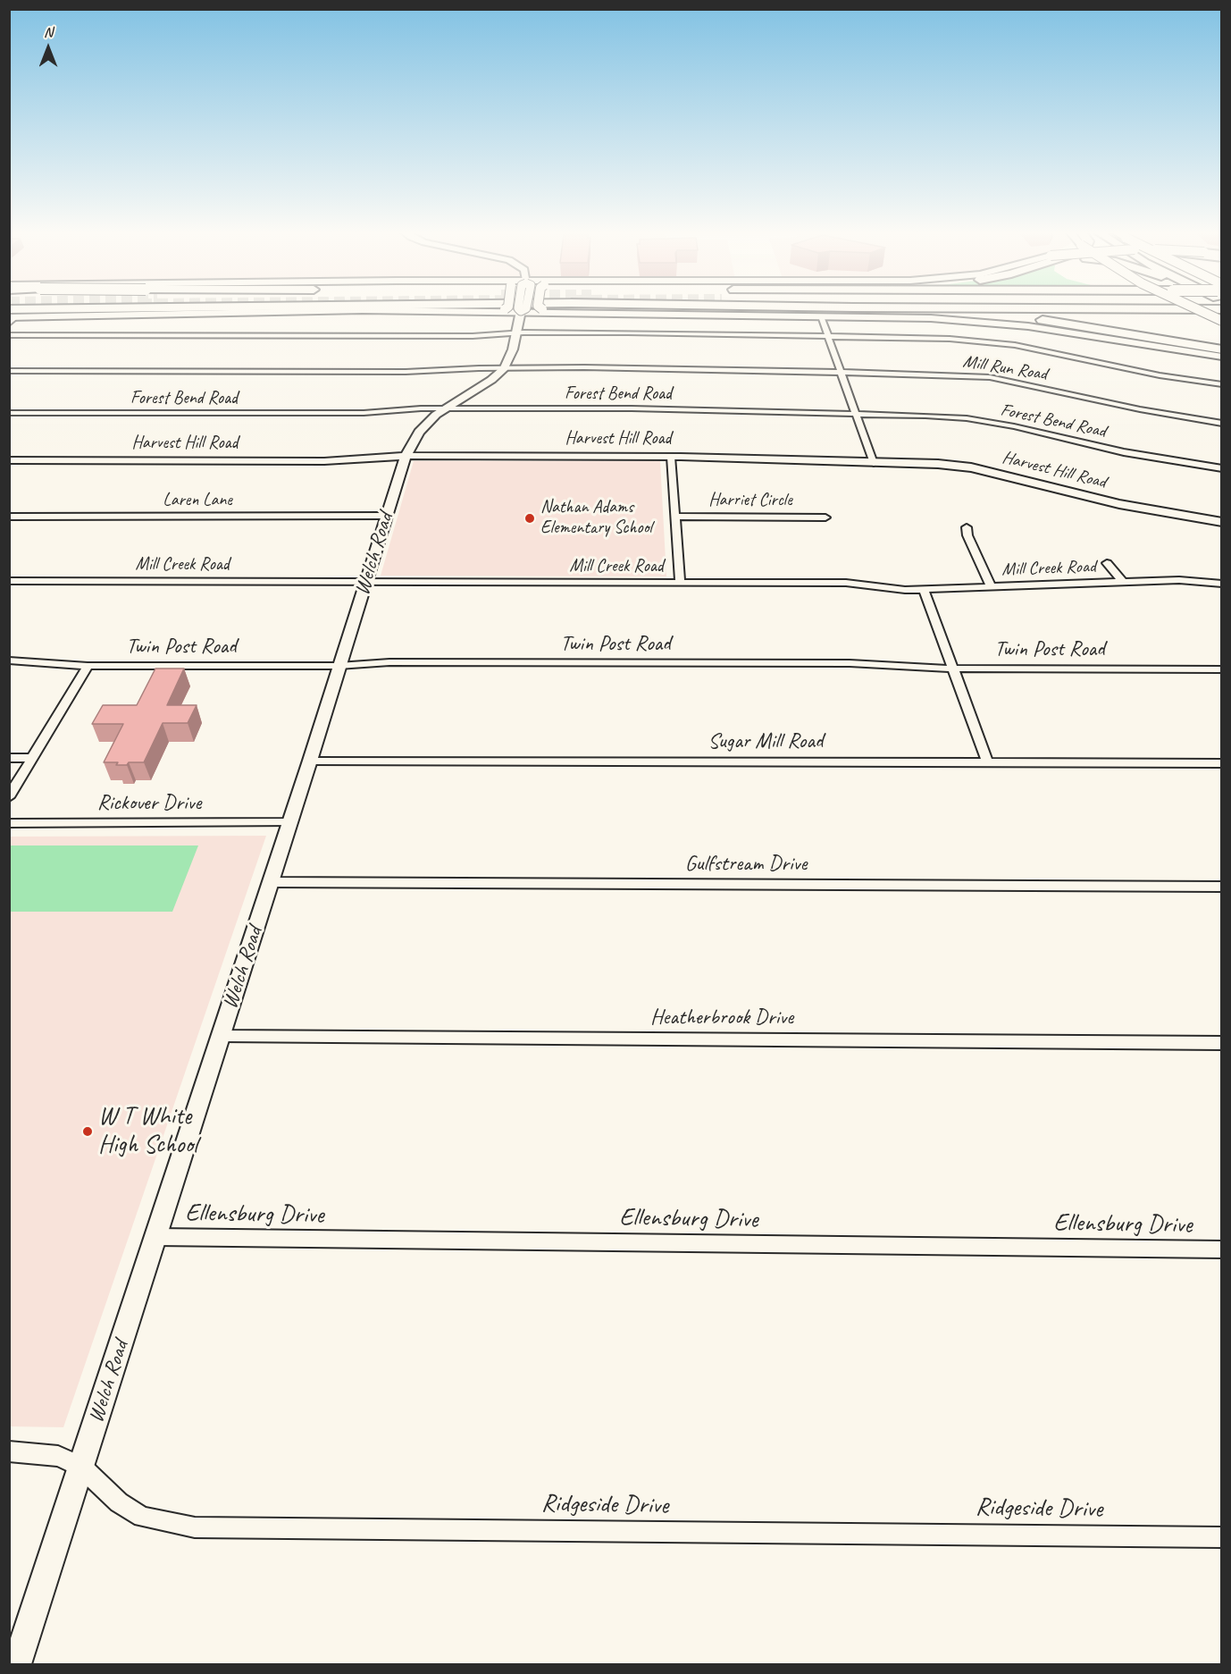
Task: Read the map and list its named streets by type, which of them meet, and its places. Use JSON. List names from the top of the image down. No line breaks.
{"streets":{"street":["Mill Run Road","Forest Bend Road","Harvest Hill Road","Laren Lane","Harriet Circle","Welch Road","Mill Creek Road","Twin Post Road","Sugar Mill Road","Rickover Drive","Gulfstream Drive","Heatherbrook Drive","Ellensburg Drive","Ridgeside Drive"]},"crossings":[["Mill Run Road","Welch Road"],["Forest Bend Road","Welch Road"],["Harvest Hill Road","Welch Road"],["Laren Lane","Welch Road"],["Welch Road","Mill Creek Road"],["Welch Road","Twin Post Road"],["Welch Road","Sugar Mill Road"],["Welch Road","Rickover Drive"],["Welch Road","Gulfstream Drive"],["Welch Road","Heatherbrook Drive"],["Welch Road","Ellensburg Drive"],["Welch Road","Ridgeside Drive"]],"places":["Nathan Adams Elementary School","W T White High School"],"north":"top"}
